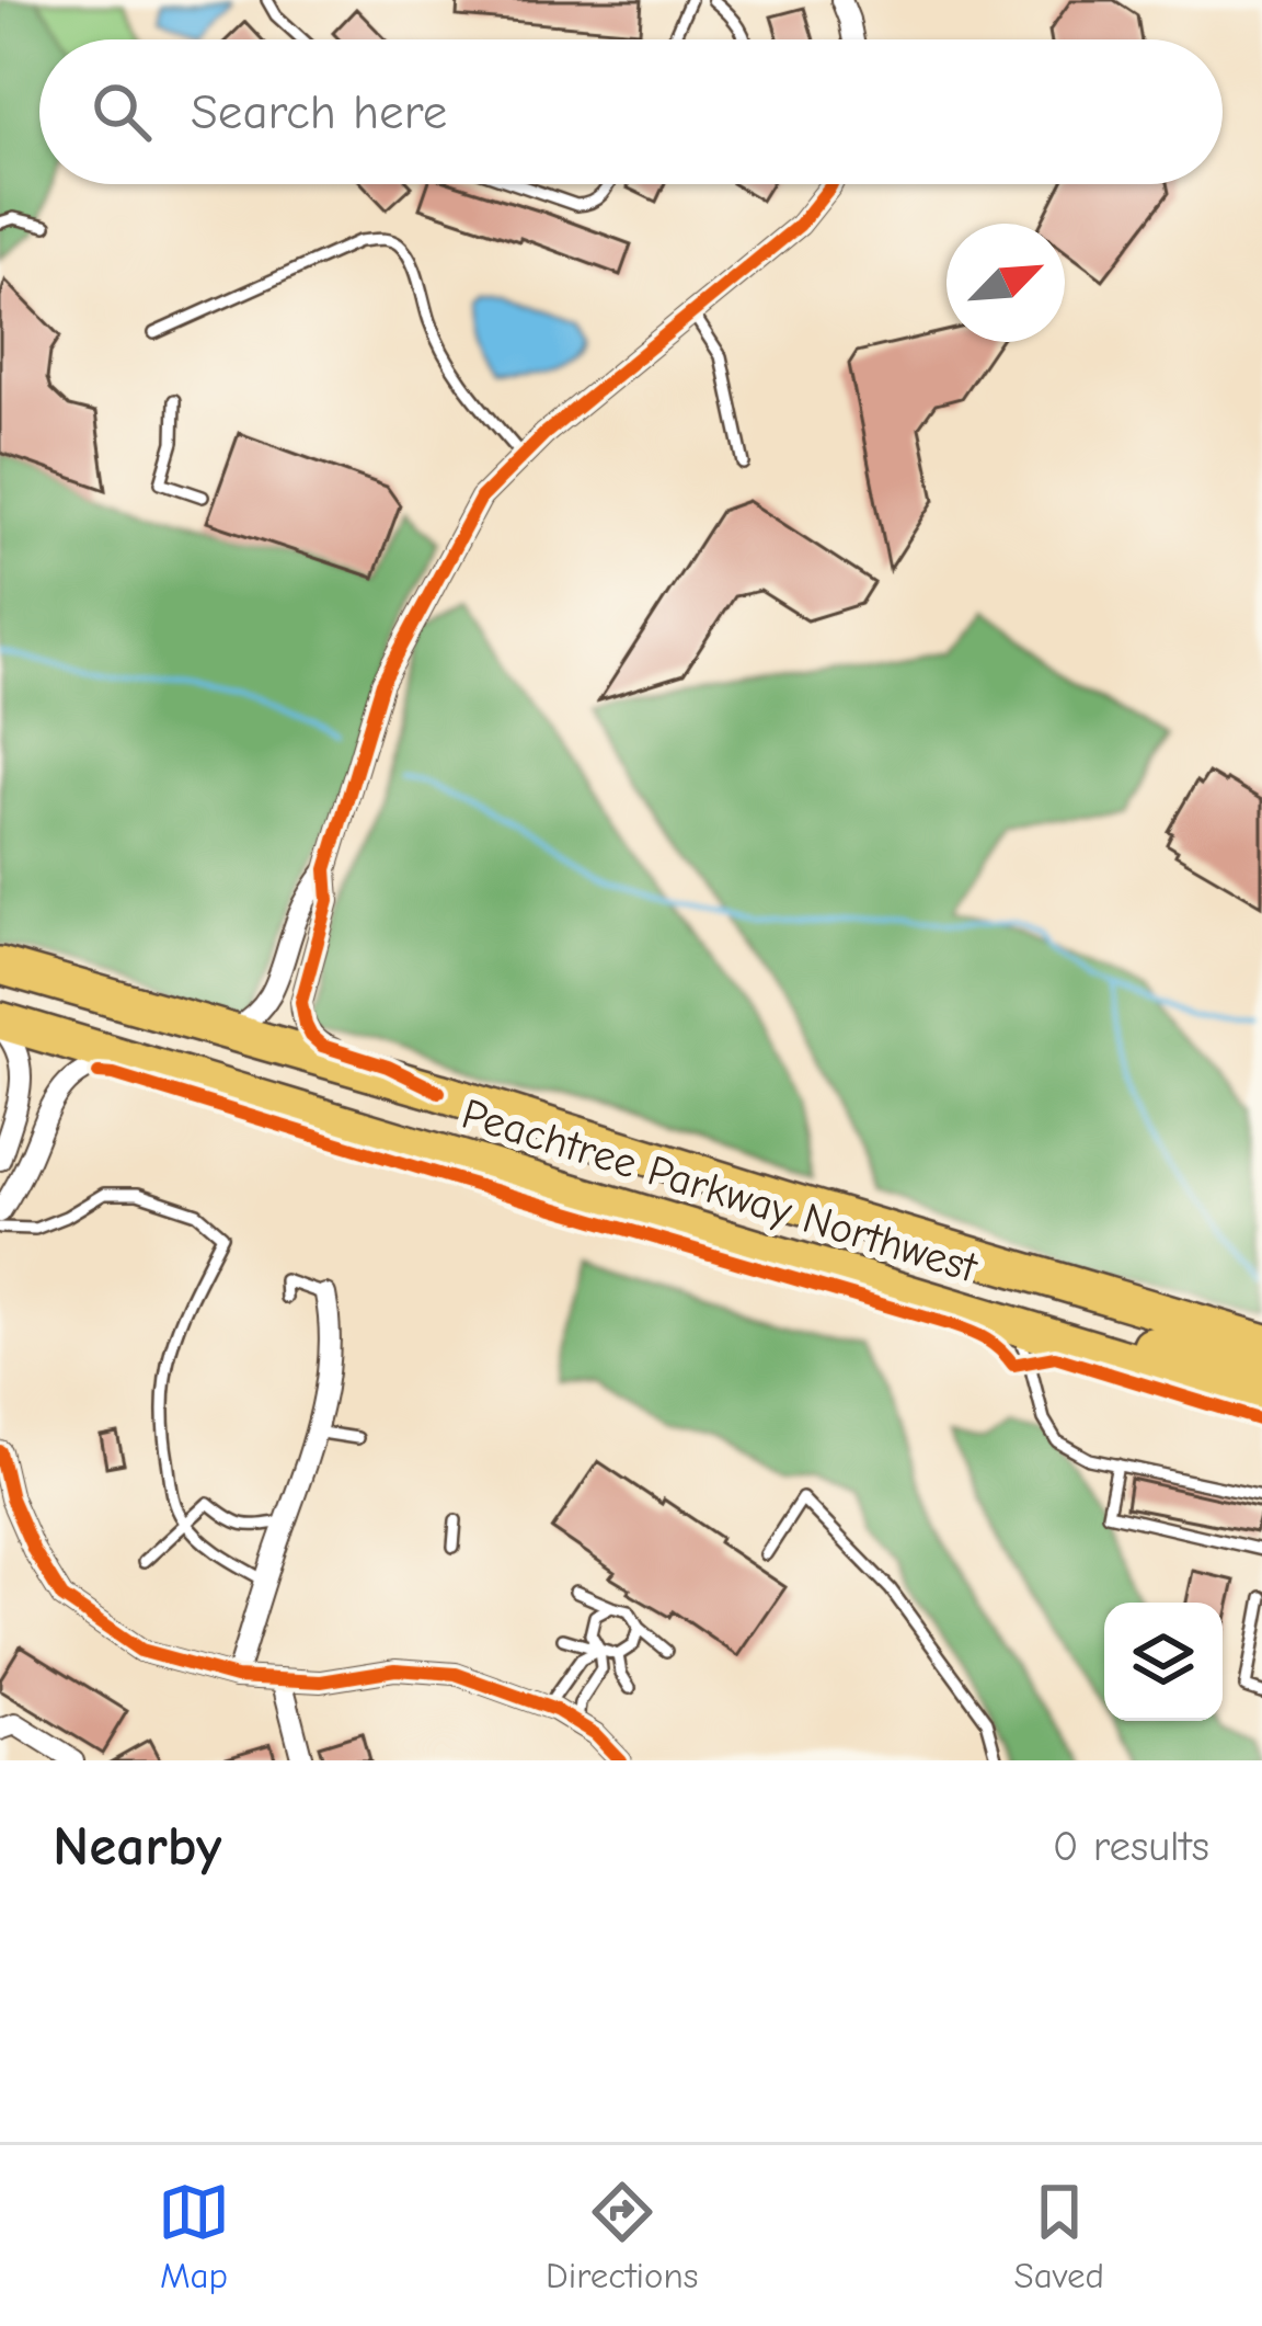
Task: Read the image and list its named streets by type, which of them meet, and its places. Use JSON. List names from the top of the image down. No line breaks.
{"streets":{"highway":["Peachtree Parkway Northwest"]},"north":"top right","page":{"search":"Search here","heading":["Nearby","0 results"],"nav":["Map","Directions","Saved"]}}
